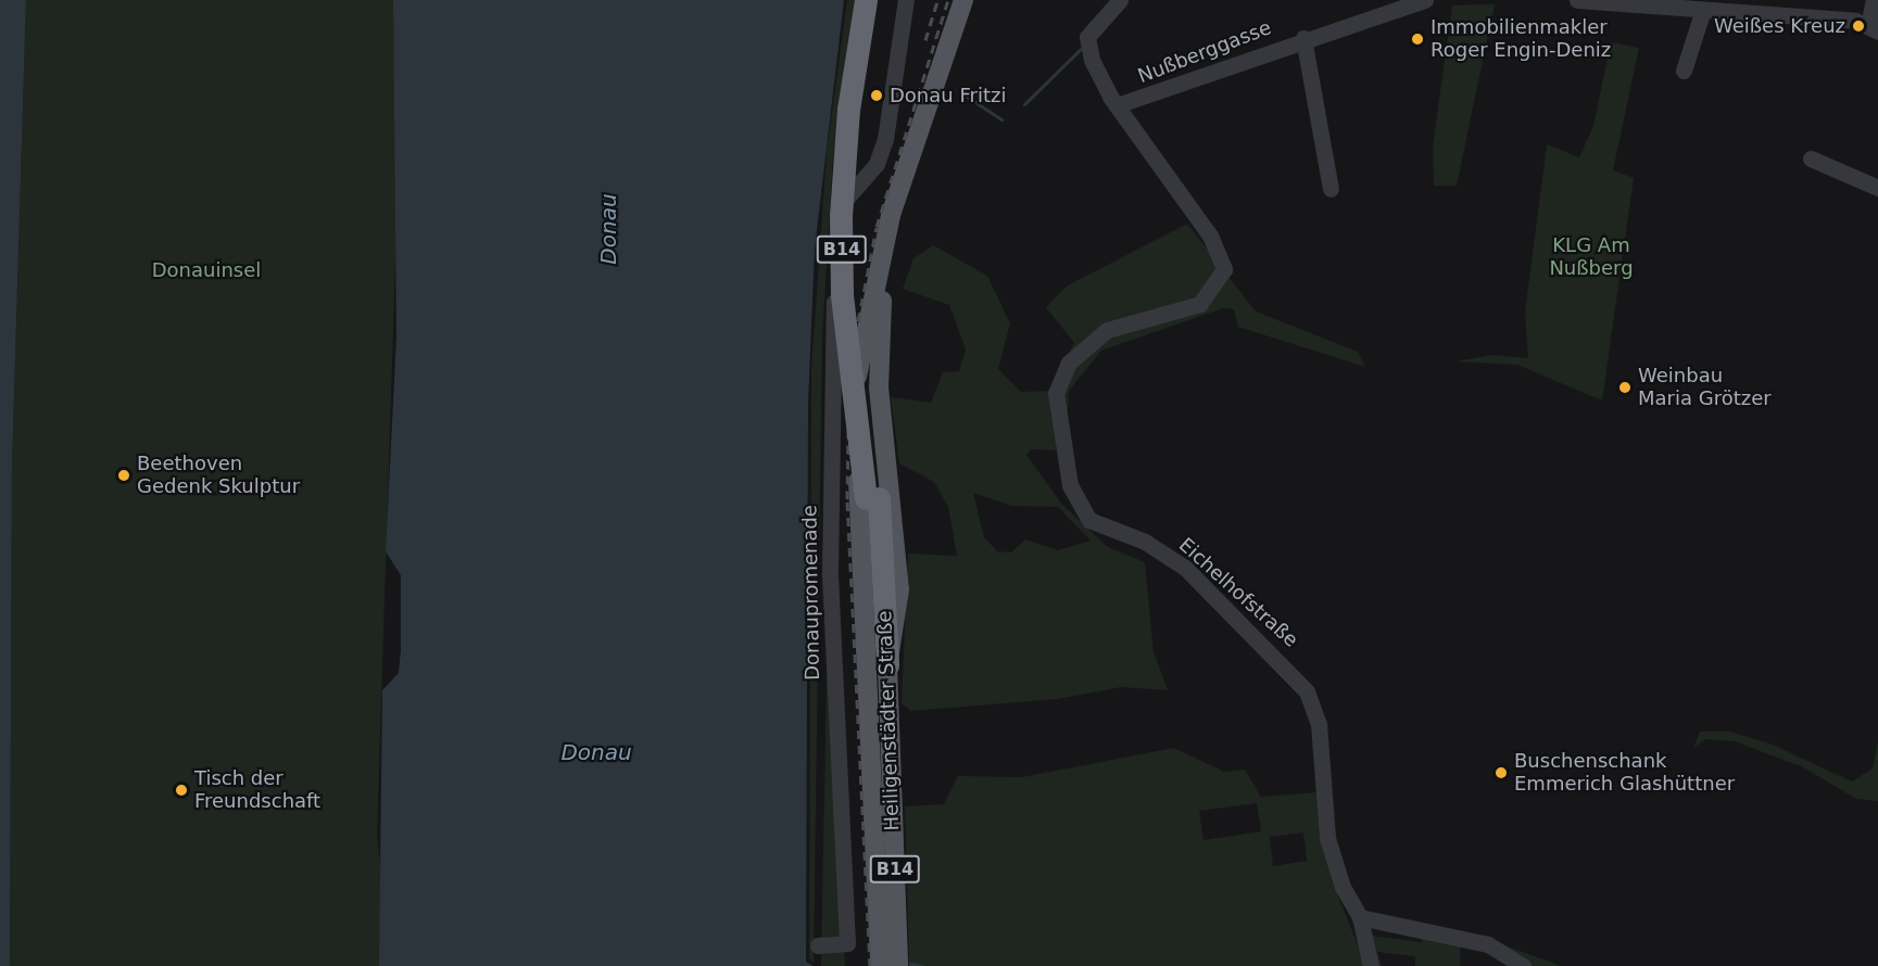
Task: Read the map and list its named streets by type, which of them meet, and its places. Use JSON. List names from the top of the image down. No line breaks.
{"streets":{"highway":["B14","Heiligenstädter Straße"],"street":["Nußberggasse","Donaupromenade","Eichelhofstraße"]},"crossings":[["Nußberggasse","Eichelhofstraße"],["B14","Heiligenstädter Straße"]],"water":["Donau"],"parks":["KLG Am Nußberg","Donauinsel"],"places":["Weißes Kreuz","Immobilienmakler Roger Engin-Deniz","Donau Fritzi","Weinbau Maria Grötzer","Beethoven Gedenk Skulptur","Buschenschank Emmerich Glashüttner","Tisch der Freundschaft"]}
